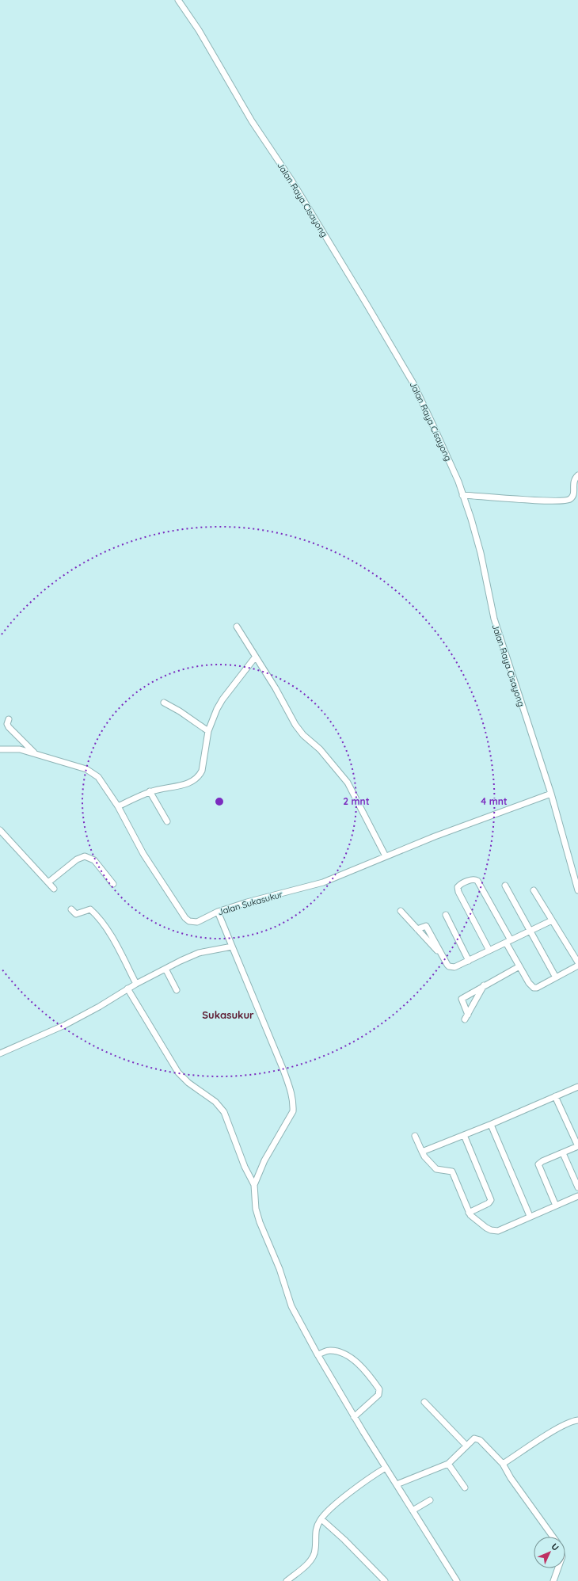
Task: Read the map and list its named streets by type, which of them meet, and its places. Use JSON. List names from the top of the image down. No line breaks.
{"streets":{"street":["Jalan Raya Cisayong","Jalan Sukasukur"]},"crossings":[["Jalan Raya Cisayong","Jalan Sukasukur"]],"districts":["Sukasukur"],"north":"top right","rings":["2 mnt","4 mnt"]}
